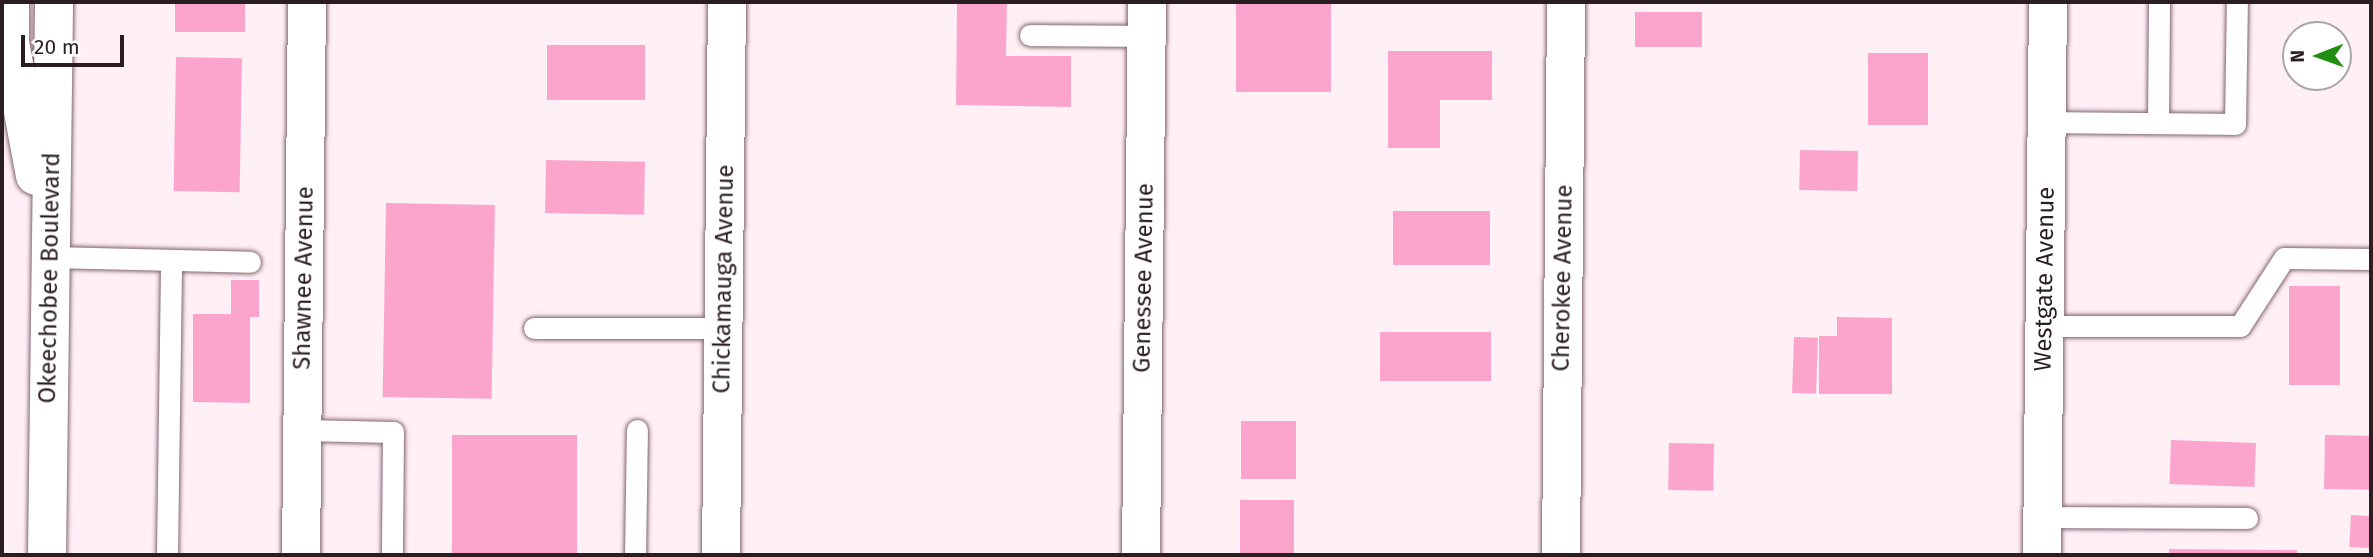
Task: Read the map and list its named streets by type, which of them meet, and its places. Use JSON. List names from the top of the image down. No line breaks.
{"streets":{"street":["Okeechobee Boulevard","Shawnee Avenue","Genessee Avenue","Cherokee Avenue","Chickamauga Avenue","Westgate Avenue"]},"scale_bar":"20 m","north":"left"}
